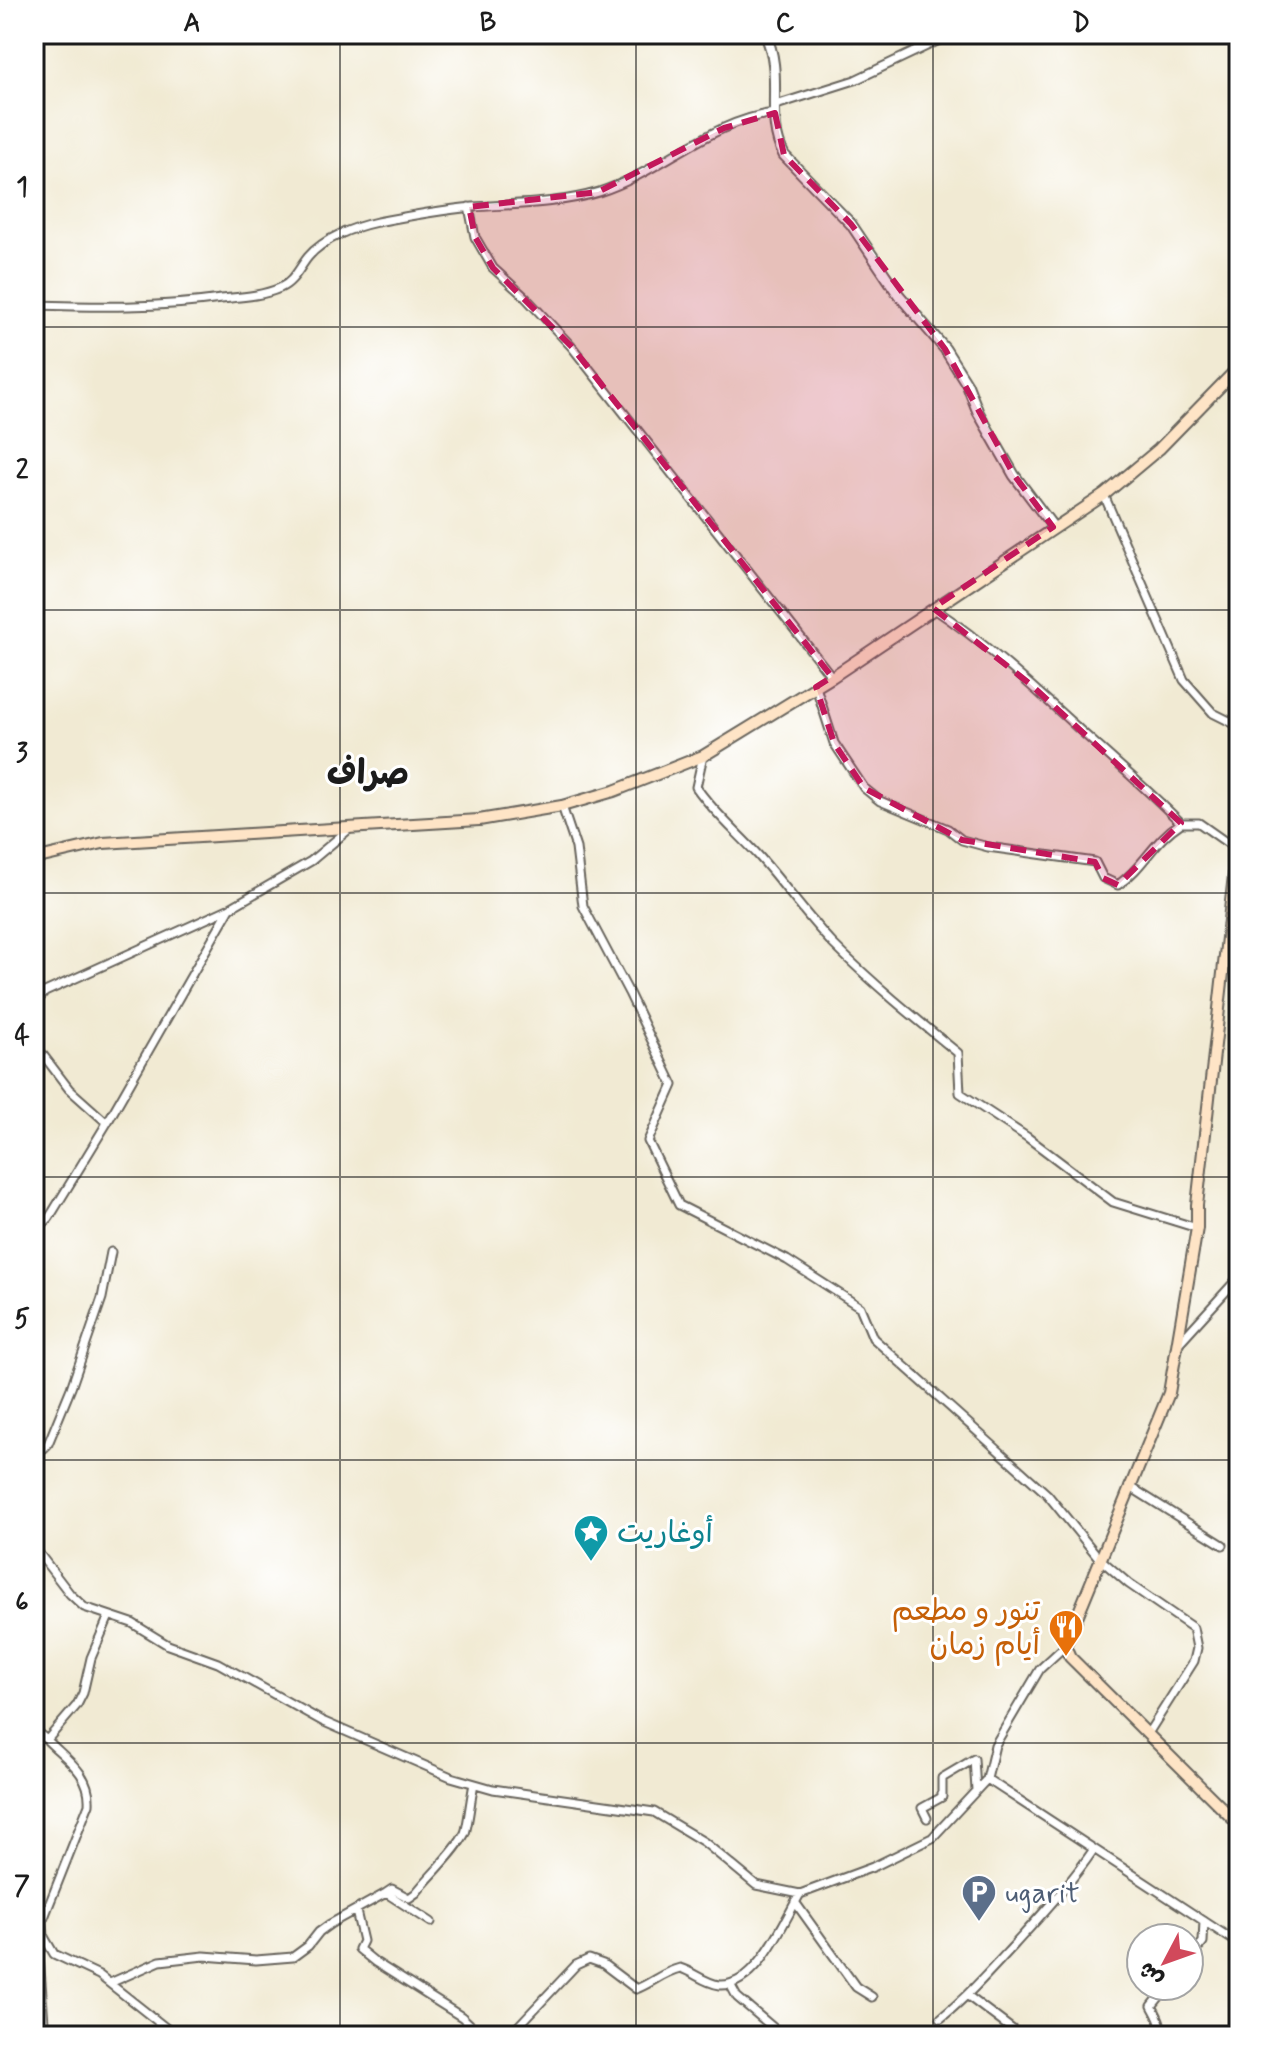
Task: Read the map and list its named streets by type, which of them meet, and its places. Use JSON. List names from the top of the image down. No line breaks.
{"districts":["صراف"],"places":{"place":["أوغاريت"],"restaurant":["تنور و مطعم أيام زمان"],"parking":["ugarit"]},"north":"bottom left","grid":{"columns":["A","B","C","D"],"rows":["1","2","3","4","5","6","7"]}}
